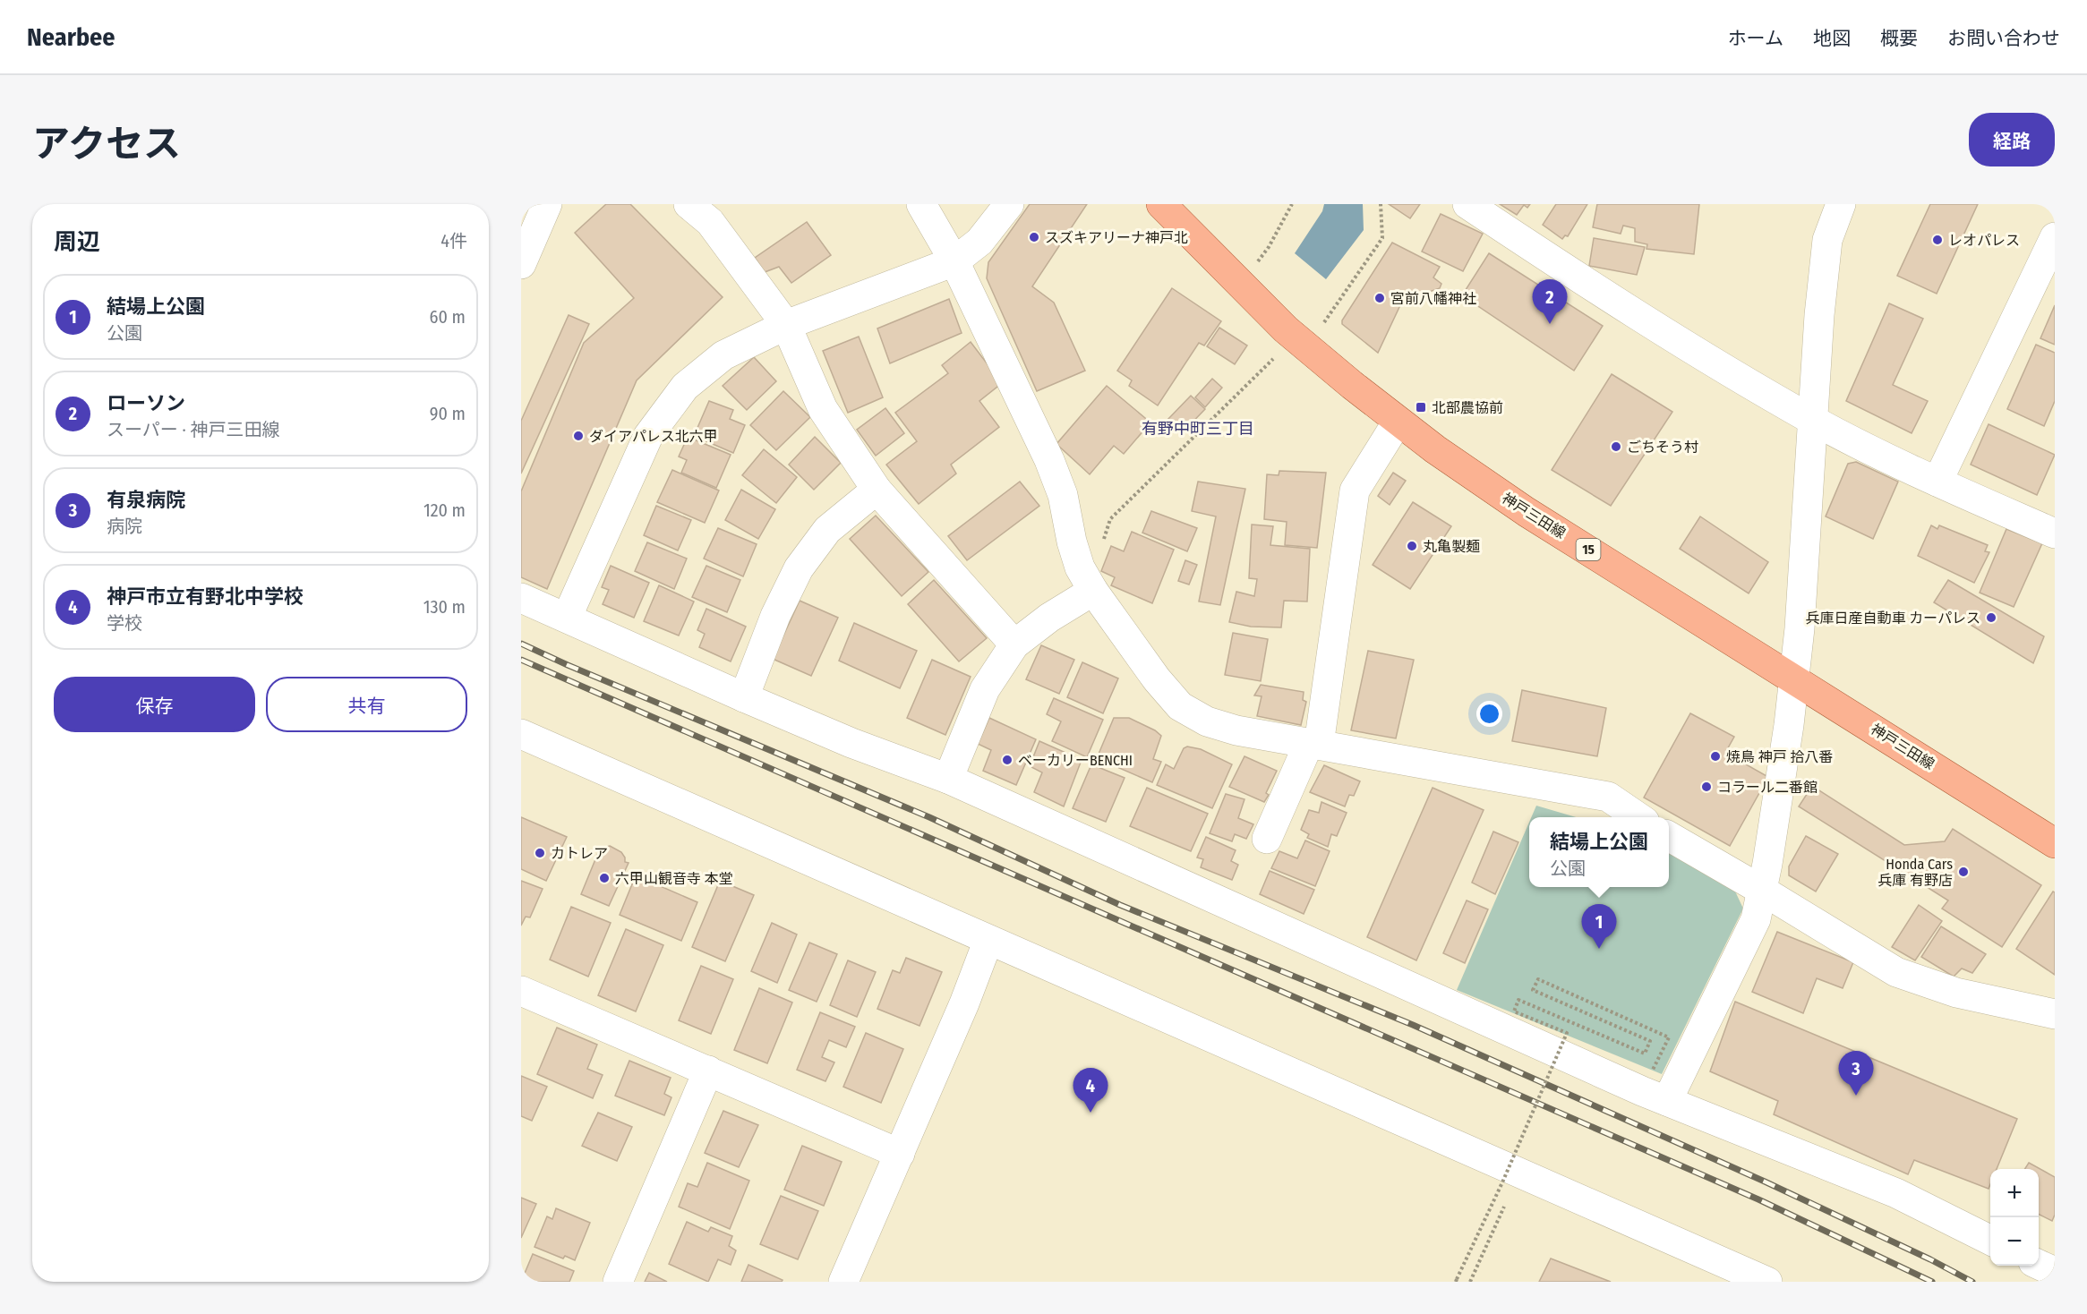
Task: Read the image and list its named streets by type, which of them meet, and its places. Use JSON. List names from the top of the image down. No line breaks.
{"streets":{"main road":["神戸三田線","15"]},"districts":["有野中町三丁目"],"places":{"other":["スズキアリーナ神戸北","レオパレス","宮前八幡神社","ダイアパレス北六甲","ごちそう村","丸亀製麺","兵庫日産自動車 カーパレス","焼鳥 神戸 拾八番","ベーカリーBENCHI","コラール二番館","カトレア","Honda Cars 兵庫 有野店","六甲山観音寺 本堂"],"transit":["北部農協前"]},"page":{"header":"Nearbee","nav":["ホーム","地図","概要","お問い合わせ"],"title":"アクセス","buttons":["経路",["保存","共有"]],"heading":["周辺","4件"],"list":[{"mark":"1","name":"結場上公園","note":"公園","value":"60 m"},{"mark":"2","name":"ローソン","note":"スーパー · 神戸三田線","value":"90 m"},{"mark":"3","name":"有泉病院","note":"病院","value":"120 m"},{"mark":"4","name":"神戸市立有野北中学校","note":"学校","value":"130 m"}],"pins":["2","1","3","4"],"popup":["結場上公園","公園"],"map_buttons":["+","−"]}}
